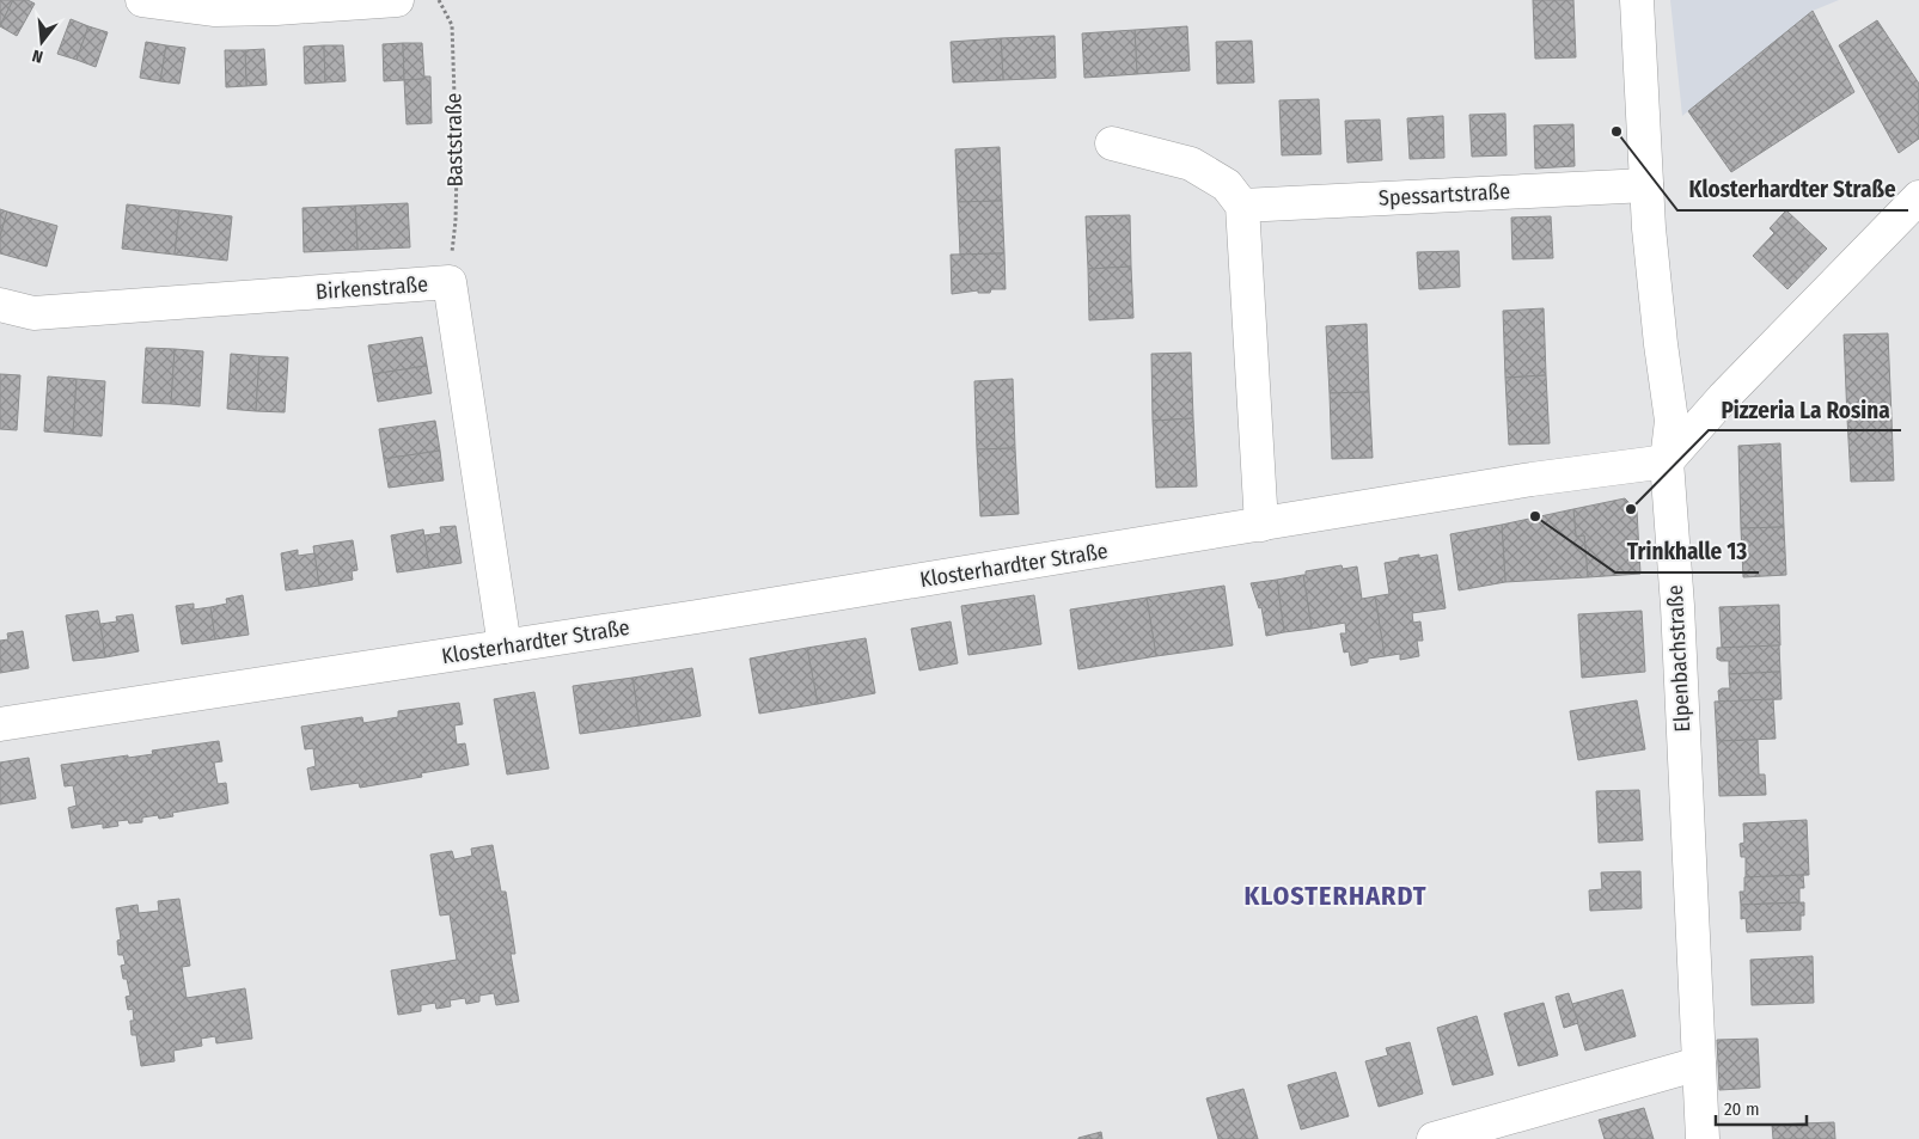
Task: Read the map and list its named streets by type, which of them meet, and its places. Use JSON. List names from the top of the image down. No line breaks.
{"streets":{"street":["Spessartstraße","Birkenstraße","Klosterhardter Straße","Elpenbachstraße"],"path":["Baststraße"]},"crossings":[["Baststraße","Birkenstraße"],["Spessartstraße","Elpenbachstraße"],["Birkenstraße","Klosterhardter Straße"],["Klosterhardter Straße","Elpenbachstraße"]],"districts":["KLOSTERHARDT"],"places":["Klosterhardter Straße","Pizzeria La Rosina","Trinkhalle 13"],"scale_bar":"20 m","north":"bottom"}
